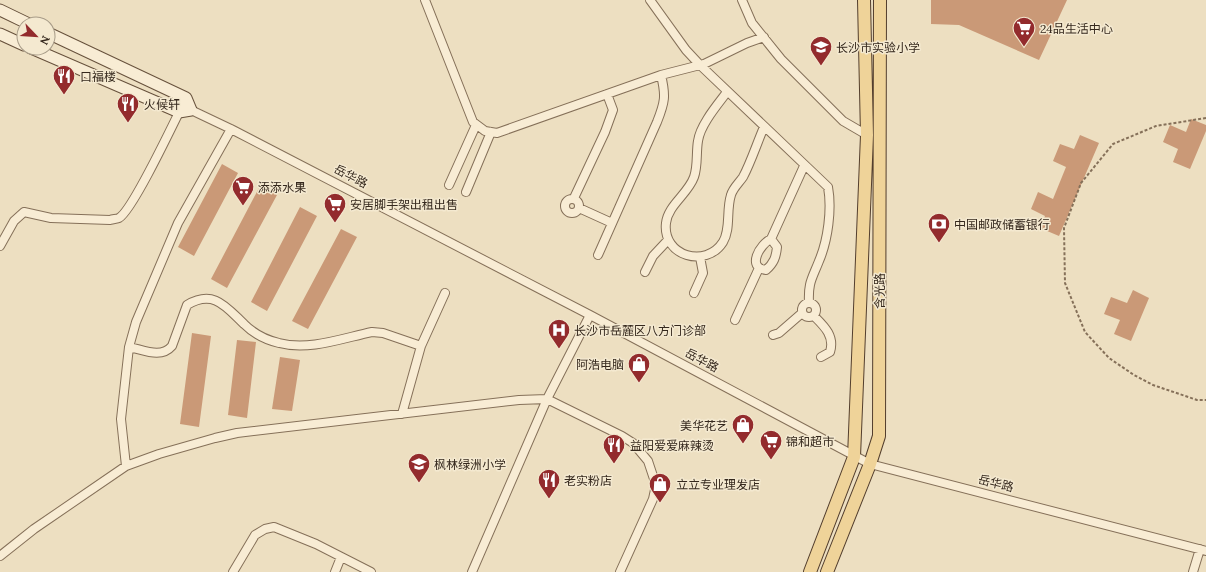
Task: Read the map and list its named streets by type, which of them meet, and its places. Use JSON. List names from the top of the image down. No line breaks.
{"streets":{"main road":["含光路"],"street":["岳华路"]},"crossings":[["岳华路","含光路"]],"places":{"supermarket":["24品生活中心","添添水果","安居脚手架出租出售","锦和超市"],"school or university":["长沙市实验小学","枫林绿洲小学"],"restaurant":["口福楼","火候轩","益阳爱爱麻辣烫","老实粉店"],"bank":["中国邮政储蓄银行"],"hospital":["长沙市岳麓区八方门诊部"],"shop":["阿浩电脑","美华花艺","立立专业理发店"]},"north":"bottom right"}
